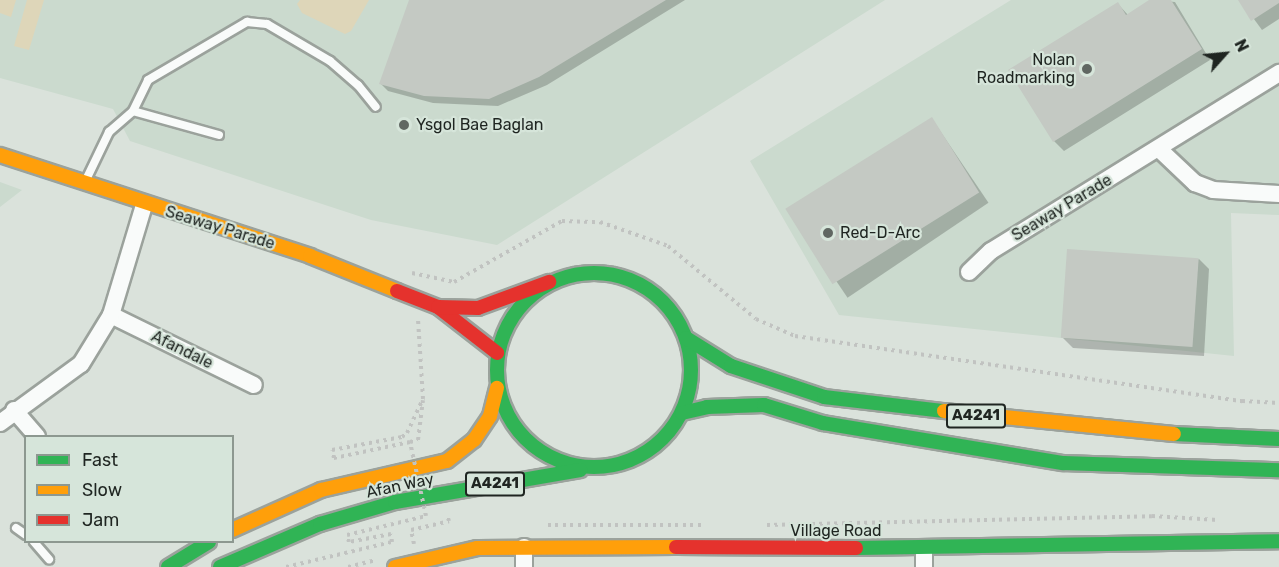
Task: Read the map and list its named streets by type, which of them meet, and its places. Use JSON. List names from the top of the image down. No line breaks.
{"streets":{"main road":["Seaway Parade","A4241","Afan Way","Village Road"],"street":["Afandale"]},"crossings":[["Seaway Parade","A4241"],["Seaway Parade","Afan Way"],["A4241","Afan Way"]],"places":["Nolan Roadmarking","Ysgol Bae Baglan","Red-D-Arc"],"legend":["Fast","Slow","Jam"],"north":"top right"}
